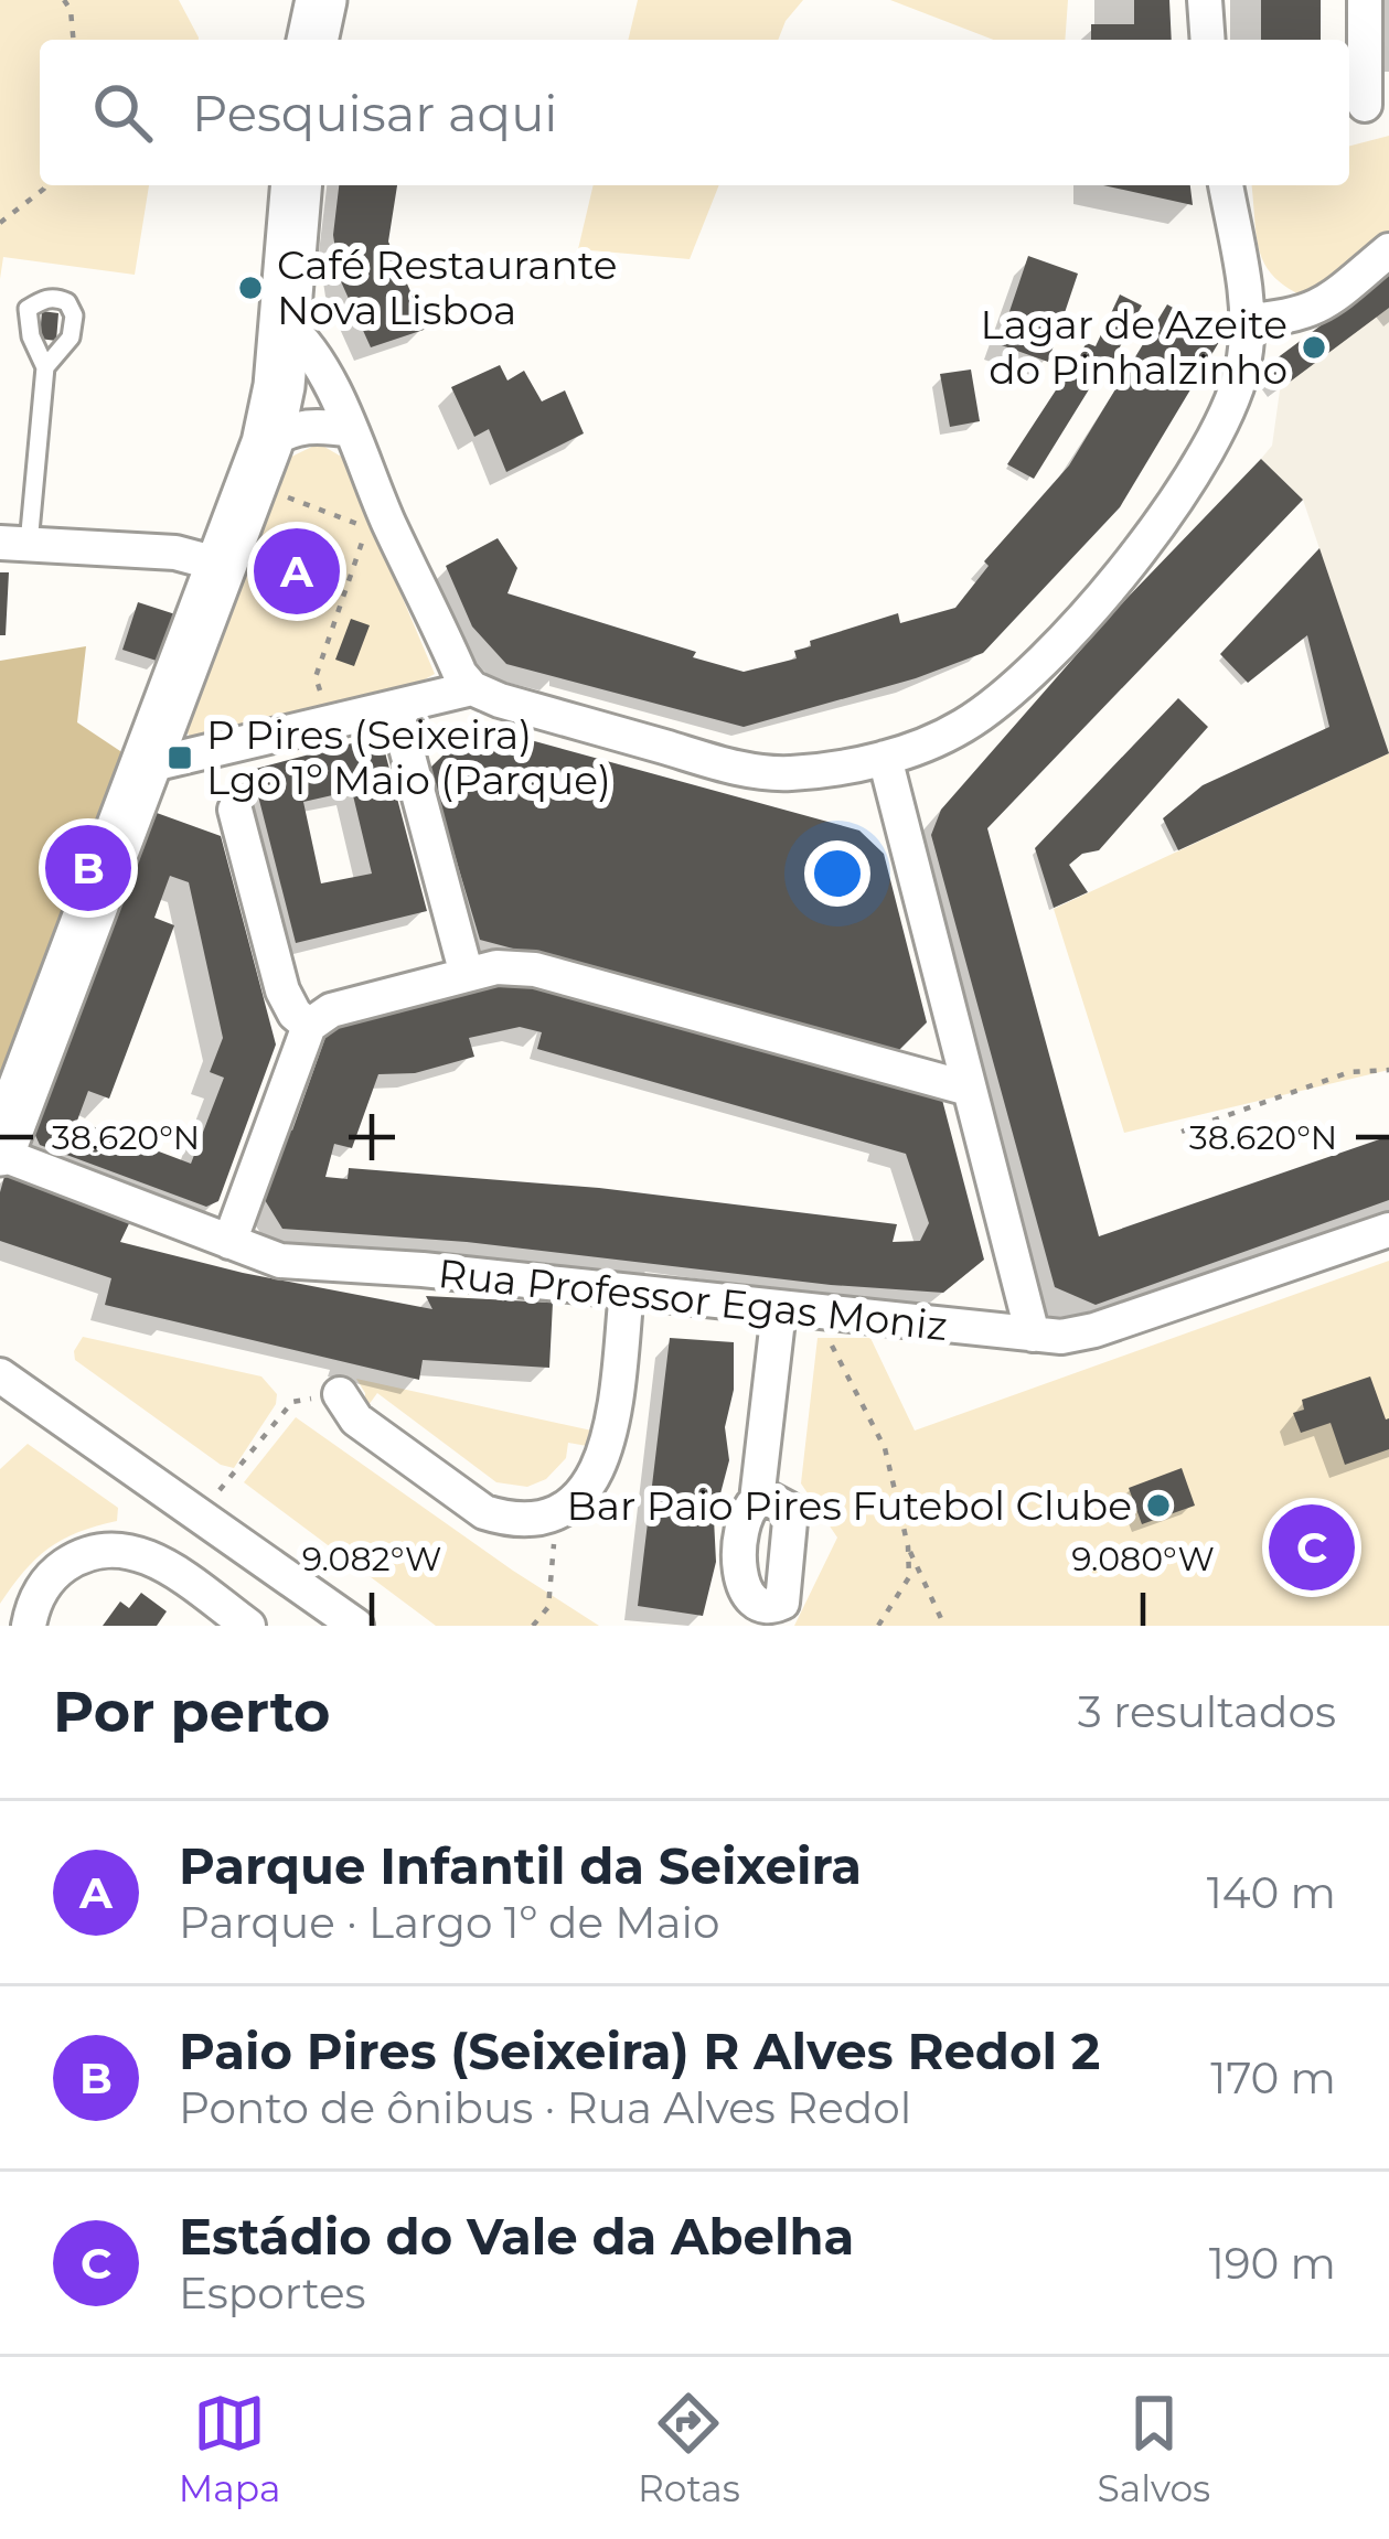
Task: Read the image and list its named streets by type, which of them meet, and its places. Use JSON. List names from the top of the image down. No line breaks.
{"streets":{"street":["Rua Professor Egas Moniz"]},"places":{"other":["Café Restaurante Nova Lisboa","Lagar de Azeite do Pinhalzinho","Bar Paio Pires Futebol Clube"],"transit":["P Pires (Seixeira) Lgo 1º Maio (Parque)"]},"page":{"search":"Pesquisar aqui","pins":["A","B","C"],"heading":["Por perto","3 resultados"],"list":[{"mark":"A","name":"Parque Infantil da Seixeira","note":"Parque · Largo 1º de Maio","value":"140 m"},{"mark":"B","name":"Paio Pires (Seixeira) R Alves Redol 2","note":"Ponto de ônibus · Rua Alves Redol","value":"170 m"},{"mark":"C","name":"Estádio do Vale da Abelha","note":"Esportes","value":"190 m"}],"nav":["Mapa","Rotas","Salvos"]},"coordinates":["38.620°N","9.082°W","9.080°W"]}
